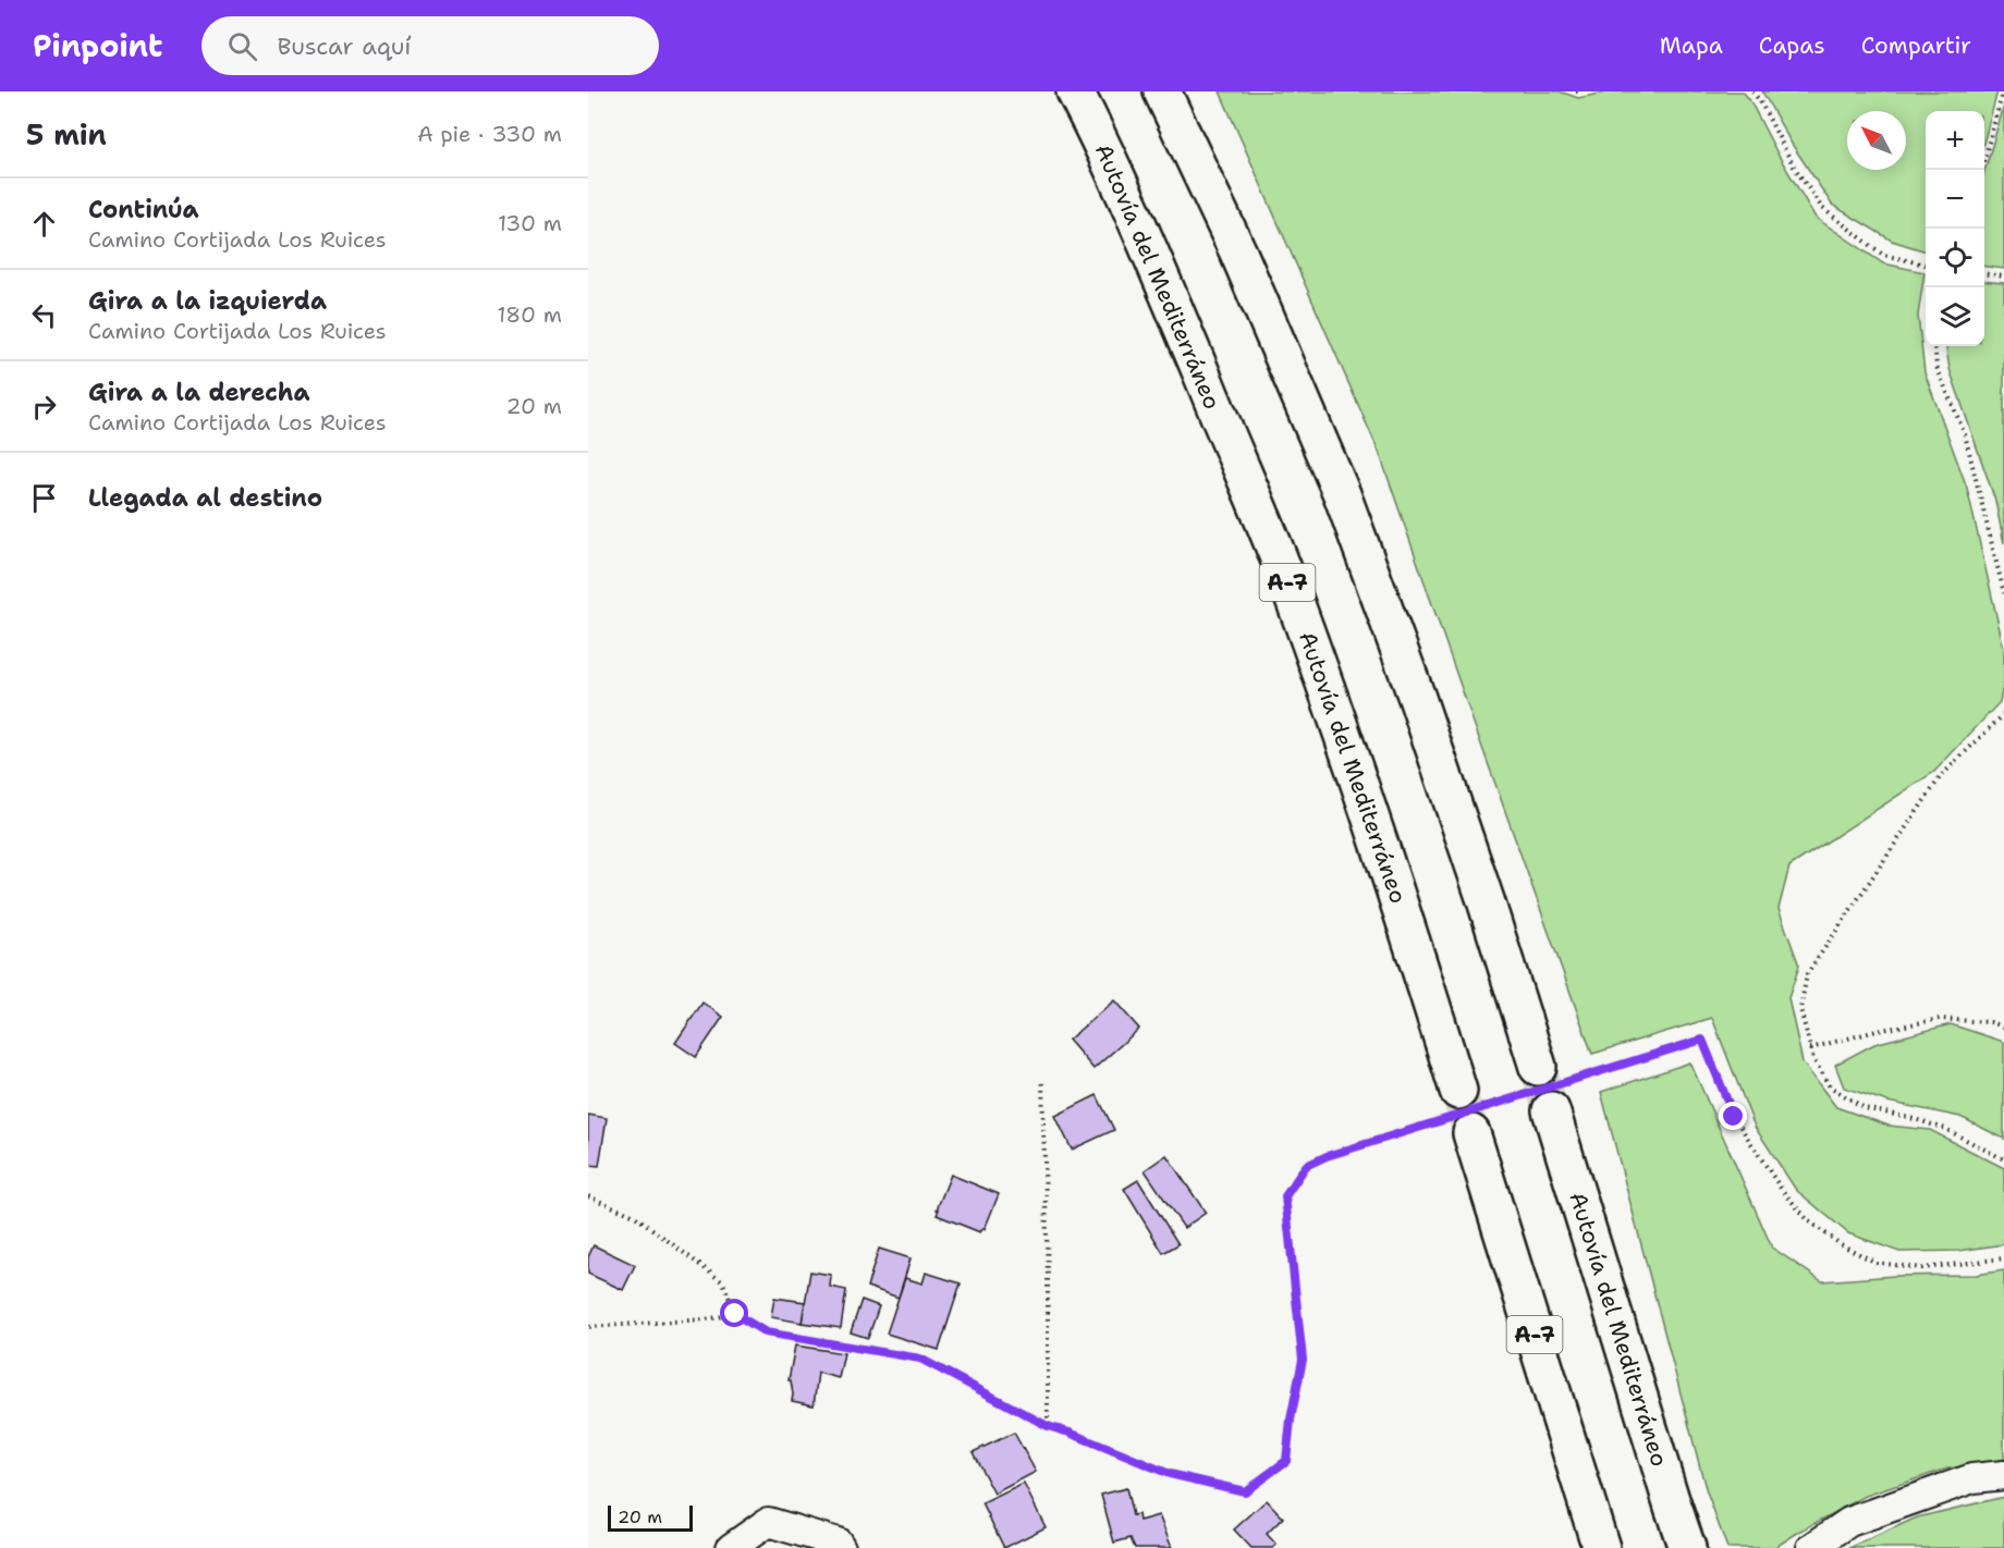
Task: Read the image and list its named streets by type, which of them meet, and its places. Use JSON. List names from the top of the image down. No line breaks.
{"streets":{"highway":["Autovía del Mediterráneo","A-7"]},"scale_bar":"20 m","north":"top left","page":{"header":"Pinpoint","search":"Buscar aquí","nav":["Mapa","Capas","Compartir"],"heading":["5 min","A pie · 330 m"],"map_buttons":["+","−"],"list":[["Continúa","Camino Cortijada Los Ruices","130 m"],["Gira a la izquierda","Camino Cortijada Los Ruices","180 m"],["Gira a la derecha","Camino Cortijada Los Ruices","20 m"],"Llegada al destino"],"scale":"20 m"}}
